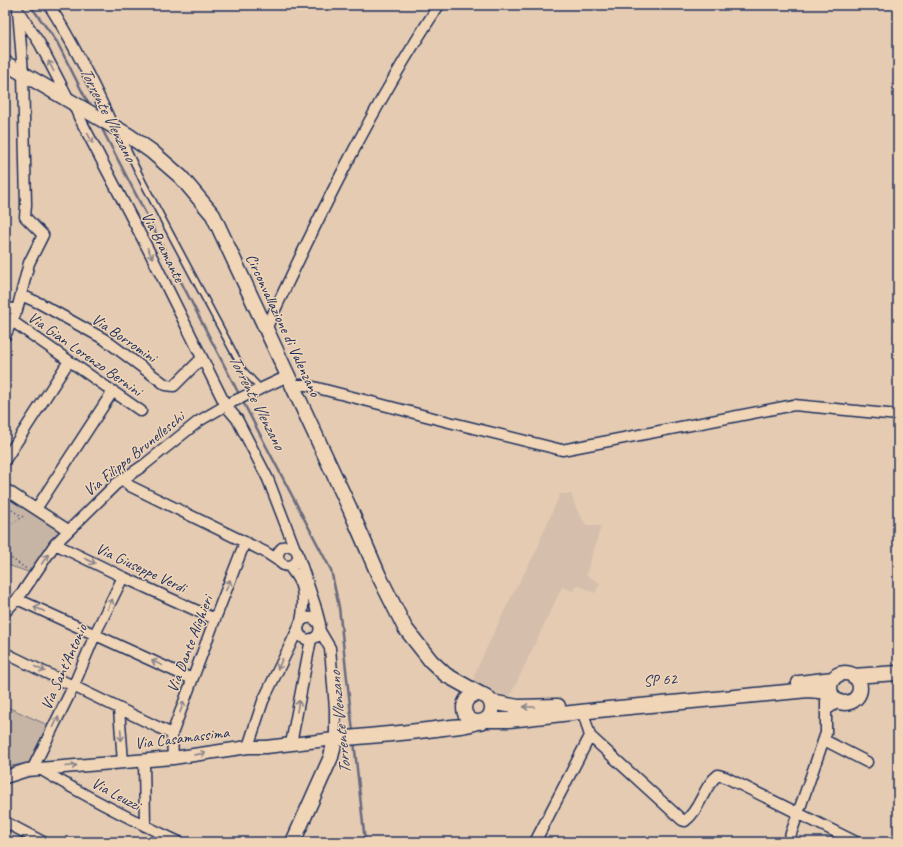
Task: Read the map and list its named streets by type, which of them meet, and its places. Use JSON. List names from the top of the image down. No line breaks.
{"streets":{"main road":["Circonvallazione di Valenzano","SP 62"],"street":["Via Bramante","Via Borromini","Via Gian Lorenzo Bernini","Via Filippo Brunelleschi","Via Giuseppe Verdi","Via Dante Alighieri","Via Sant'Antonio","Via Casamassima","Via Leuzzi"]},"crossings":[["Via Bramante","Circonvallazione di Valenzano"],["Via Bramante","Via Borromini"],["Via Bramante","Via Filippo Brunelleschi"],["Via Bramante","Via Casamassima"],["Circonvallazione di Valenzano","Via Filippo Brunelleschi"],["Circonvallazione di Valenzano","SP 62"],["Via Filippo Brunelleschi","Via Giuseppe Verdi"],["Via Giuseppe Verdi","Via Dante Alighieri"],["Via Giuseppe Verdi","Via Sant'Antonio"],["Via Dante Alighieri","Via Casamassima"],["Via Sant'Antonio","Via Casamassima"],["Via Sant'Antonio","Via Leuzzi"],["Via Casamassima","Via Leuzzi"]],"one_way":["Via Sant'Antonio","Via Casamassima"],"water":["Torrente Vlenzano"]}
